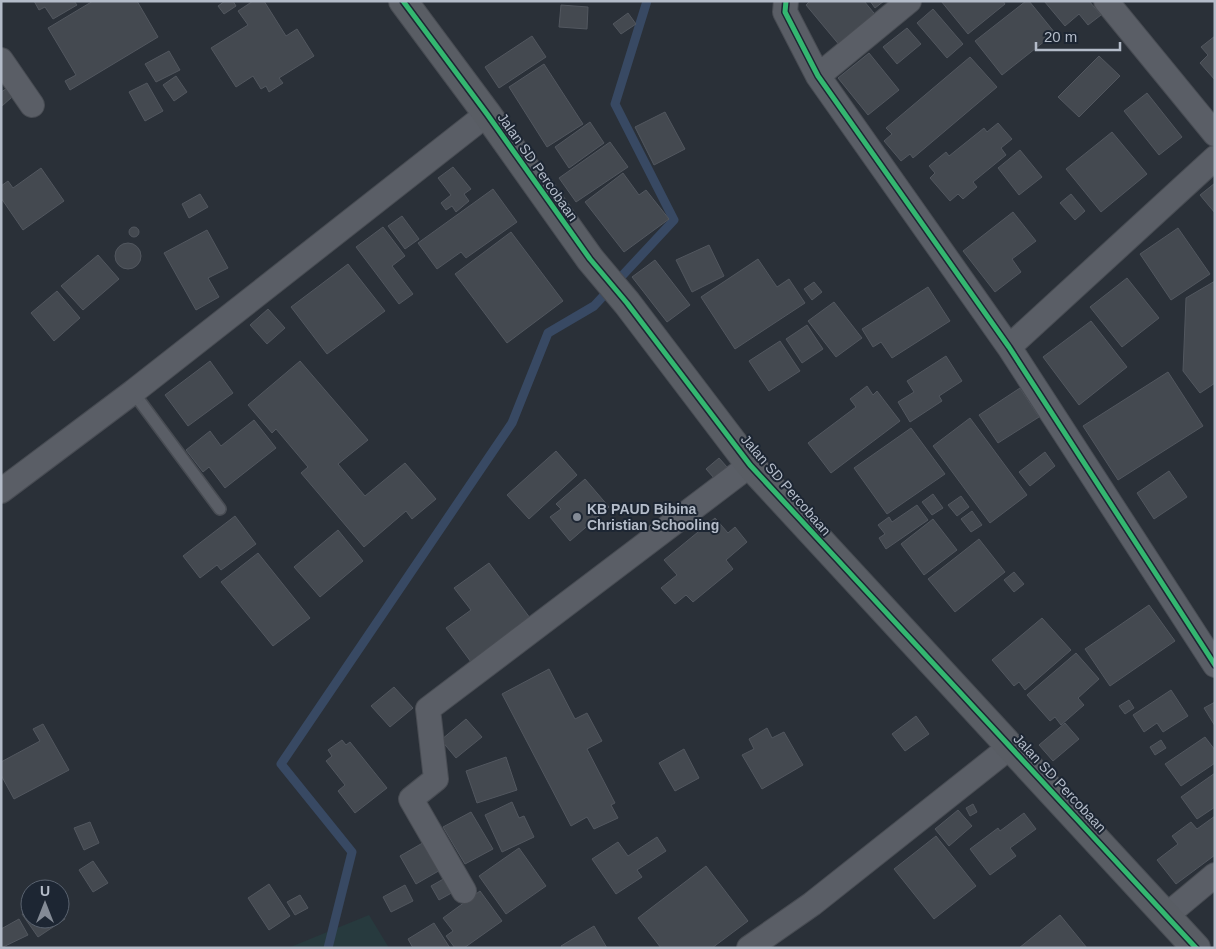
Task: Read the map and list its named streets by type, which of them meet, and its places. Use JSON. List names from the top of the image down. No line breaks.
{"streets":{"street":["Jalan SD Percobaan"]},"places":["KB PAUD Bibina Christian Schooling"],"scale_bar":"20 m","north":"top"}
